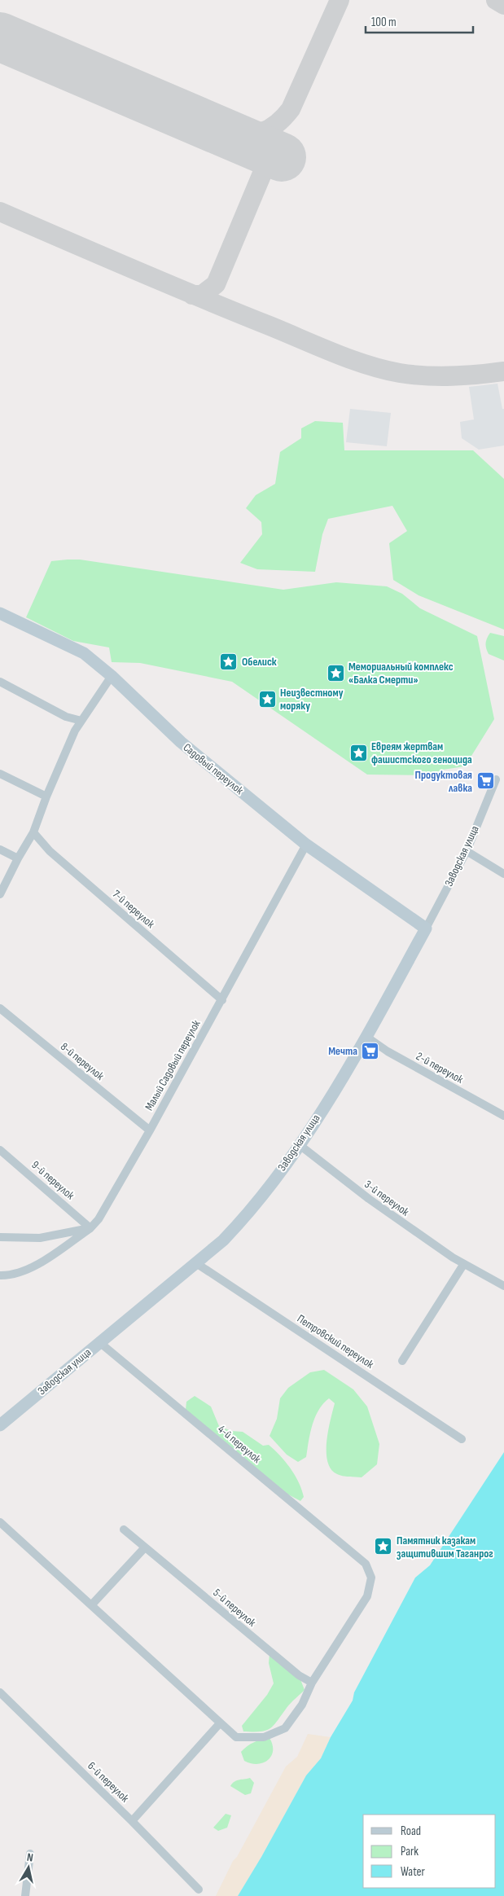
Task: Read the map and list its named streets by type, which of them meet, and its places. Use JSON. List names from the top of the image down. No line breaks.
{"streets":{"street":["Садовый переулок","Заводская улица","7-й переулок","8-й переулок","Малый Садовый переулок","2-й переулок","9-й переулок","3-й переулок","Петровский переулок","4-й переулок","5-й переулок","6-й переулок"]},"crossings":[["Садовый переулок","Заводская улица"],["Садовый переулок","Малый Садовый переулок"],["Заводская улица","2-й переулок"],["Заводская улица","3-й переулок"],["Заводская улица","Петровский переулок"],["Заводская улица","4-й переулок"],["7-й переулок","Малый Садовый переулок"],["8-й переулок","Малый Садовый переулок"],["Малый Садовый переулок","9-й переулок"],["4-й переулок","5-й переулок"]],"places":{"place":["Обелиск","Мемориальный комплекс «Балка Смерти»","Неизвестному моряку","Евреям жертвам фашистского геноцида","Памятник казакам защитившим Таганрог"],"supermarket":["Продуктовая лавка","Мечта"]},"legend":["Road","Park","Water"],"scale_bar":"100 m","north":"top"}
